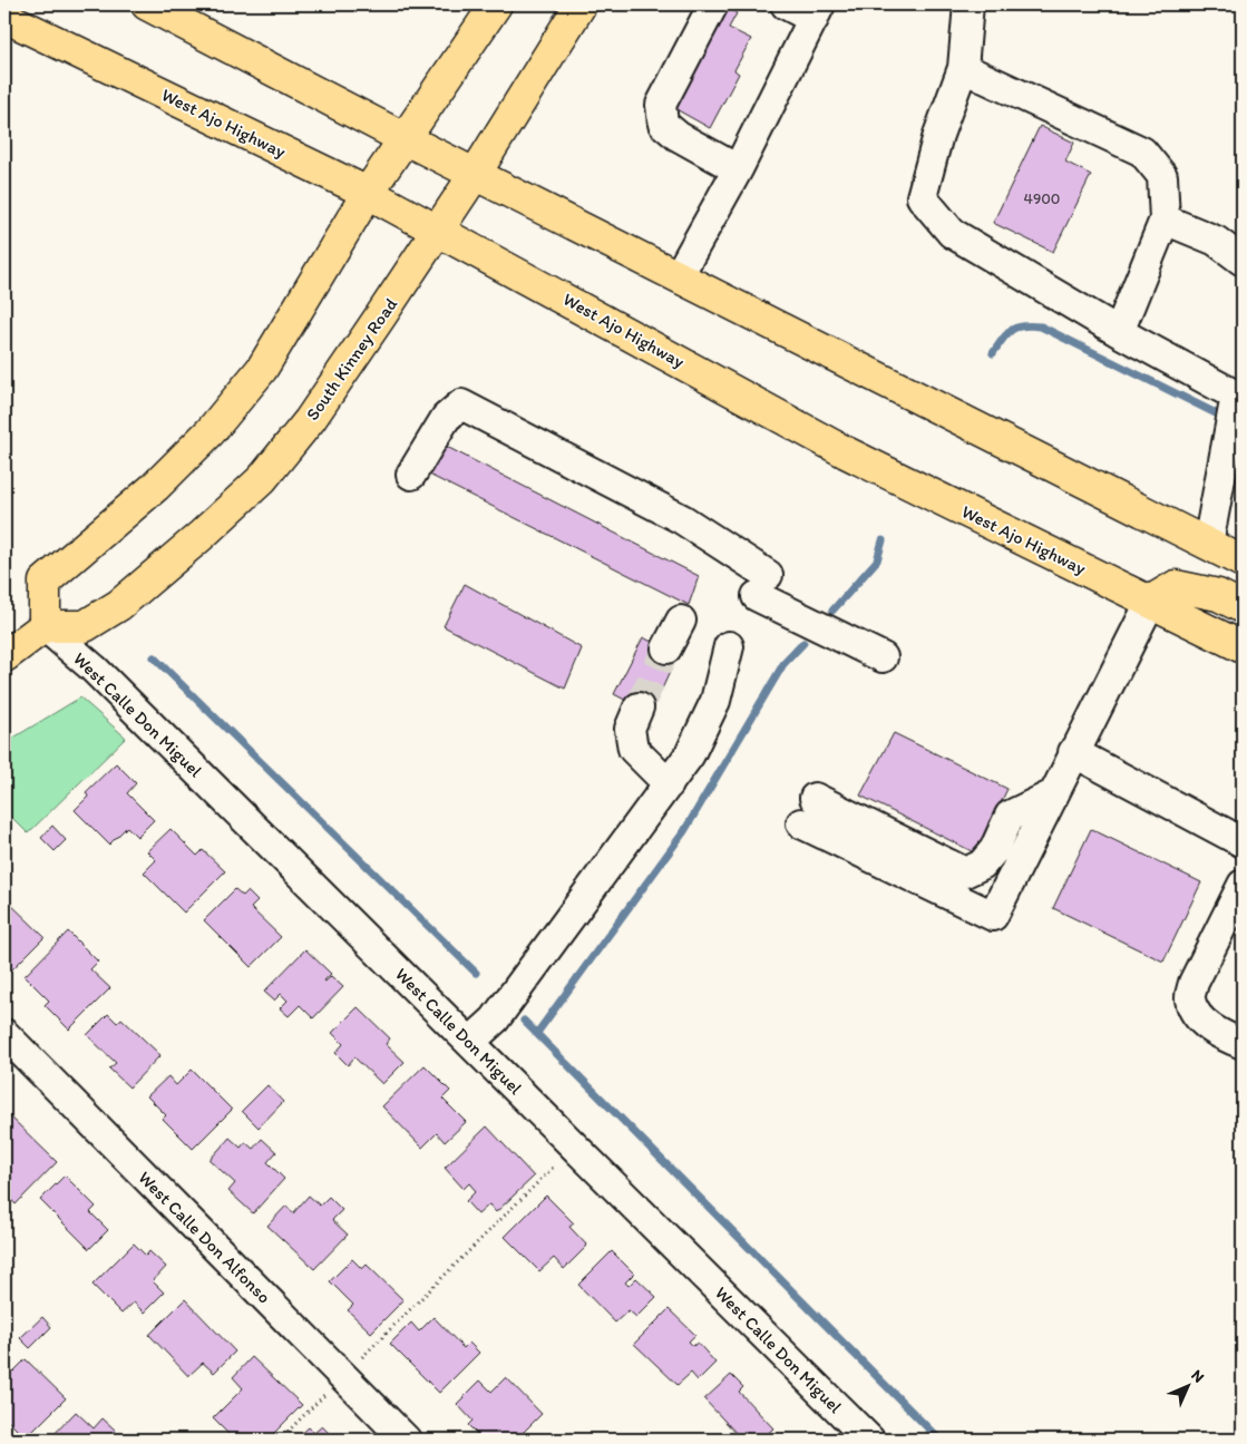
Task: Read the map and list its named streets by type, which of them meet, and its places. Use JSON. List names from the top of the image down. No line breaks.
{"streets":{"main road":["West Ajo Highway","South Kinney Road"],"street":["West Calle Don Miguel","West Calle Don Alfonso"]},"crossings":[["West Ajo Highway","South Kinney Road"],["South Kinney Road","West Calle Don Miguel"]],"house_numbers":["4900"],"north":"top right"}
